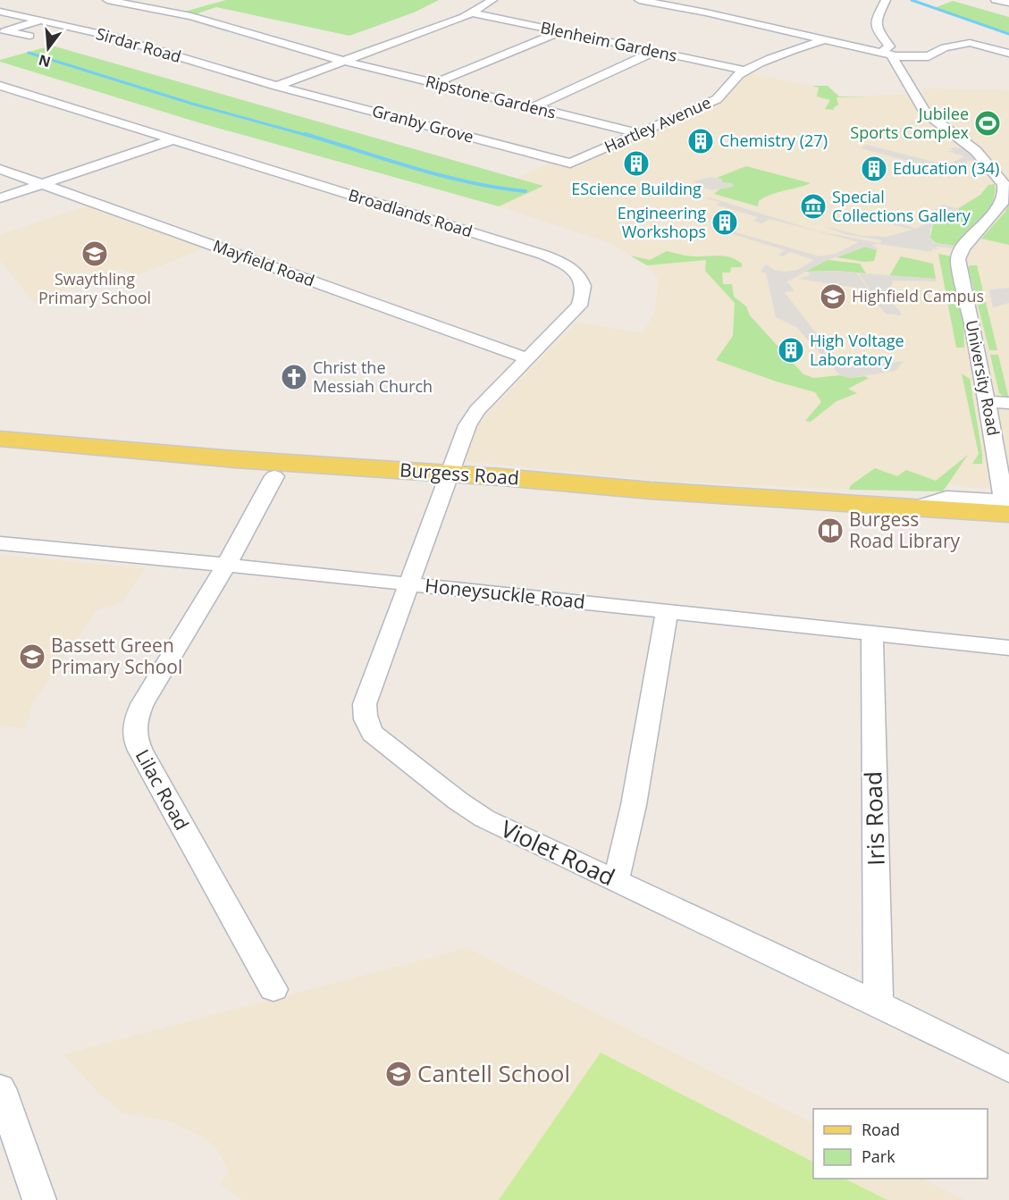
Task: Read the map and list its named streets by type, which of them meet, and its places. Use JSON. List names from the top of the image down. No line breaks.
{"streets":{"main road":["Burgess Road"],"street":["Blenheim Gardens","Sirdar Road","Ripstone Gardens","Granby Grove","Hartley Avenue","Broadlands Road","Mayfield Road","University Road","Honeysuckle Road","Lilac Road","Iris Road","Violet Road"]},"crossings":[["Blenheim Gardens","Hartley Avenue"],["Sirdar Road","Granby Grove"],["Ripstone Gardens","Hartley Avenue"],["Granby Grove","Hartley Avenue"],["Broadlands Road","Mayfield Road"],["Broadlands Road","Burgess Road"],["Broadlands Road","Violet Road"],["University Road","Burgess Road"],["Burgess Road","Violet Road"],["Honeysuckle Road","Lilac Road"],["Honeysuckle Road","Iris Road"],["Honeysuckle Road","Violet Road"],["Iris Road","Violet Road"]],"places":{"sports":["Jubilee Sports Complex"],"building":["Chemistry (27)","EScience Building","Education (34)","Engineering Workshops","High Voltage Laboratory"],"museum":["Special Collections Gallery"],"school or university":["Swaythling Primary School","Highfield Campus","Bassett Green Primary School","Cantell School"],"church":["Christ the Messiah Church"],"library":["Burgess Road Library"]},"legend":["Road","Park"],"north":"bottom"}
